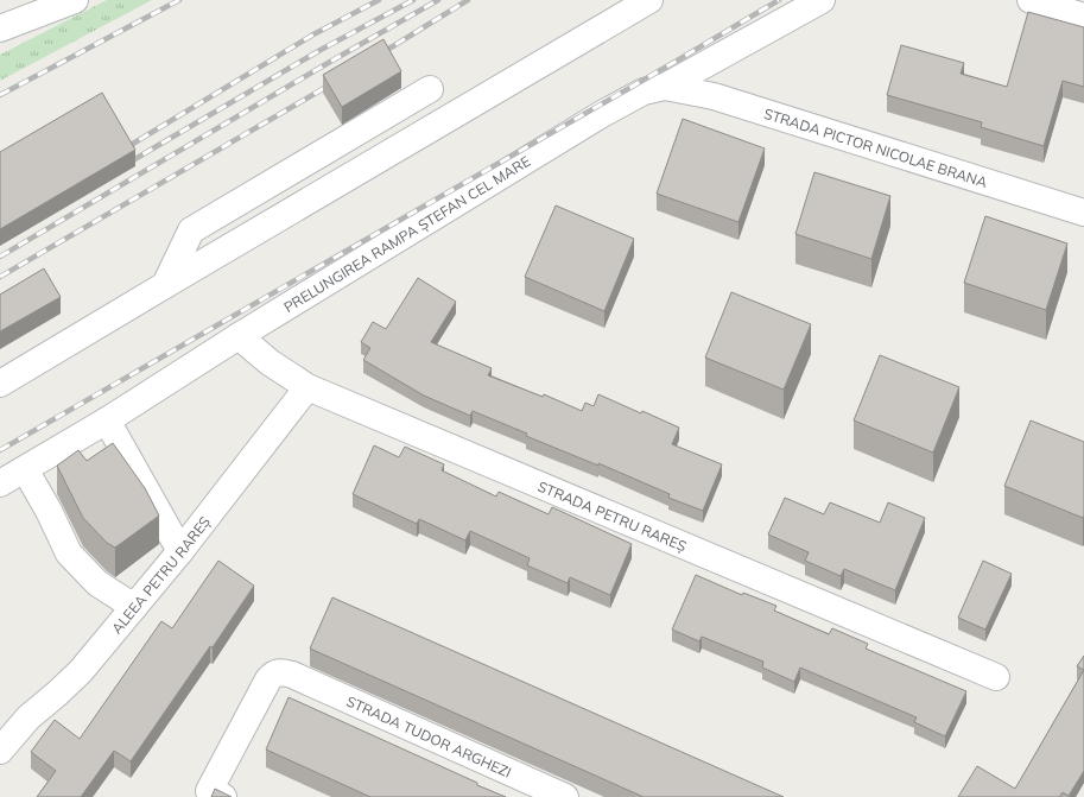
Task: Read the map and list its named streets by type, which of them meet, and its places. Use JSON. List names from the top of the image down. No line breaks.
{"streets":{"street":["STRADA PICTOR NICOLAE BRANA","PRELUNGIREA RAMPA ȘTEFAN CEL MARE","STRADA PETRU RAREȘ","ALEEA PETRU RAREȘ","STRADA TUDOR ARGHEZI"]},"crossings":[["STRADA PICTOR NICOLAE BRANA","PRELUNGIREA RAMPA ȘTEFAN CEL MARE"],["PRELUNGIREA RAMPA ȘTEFAN CEL MARE","STRADA PETRU RAREȘ"],["STRADA PETRU RAREȘ","ALEEA PETRU RAREȘ"]]}
